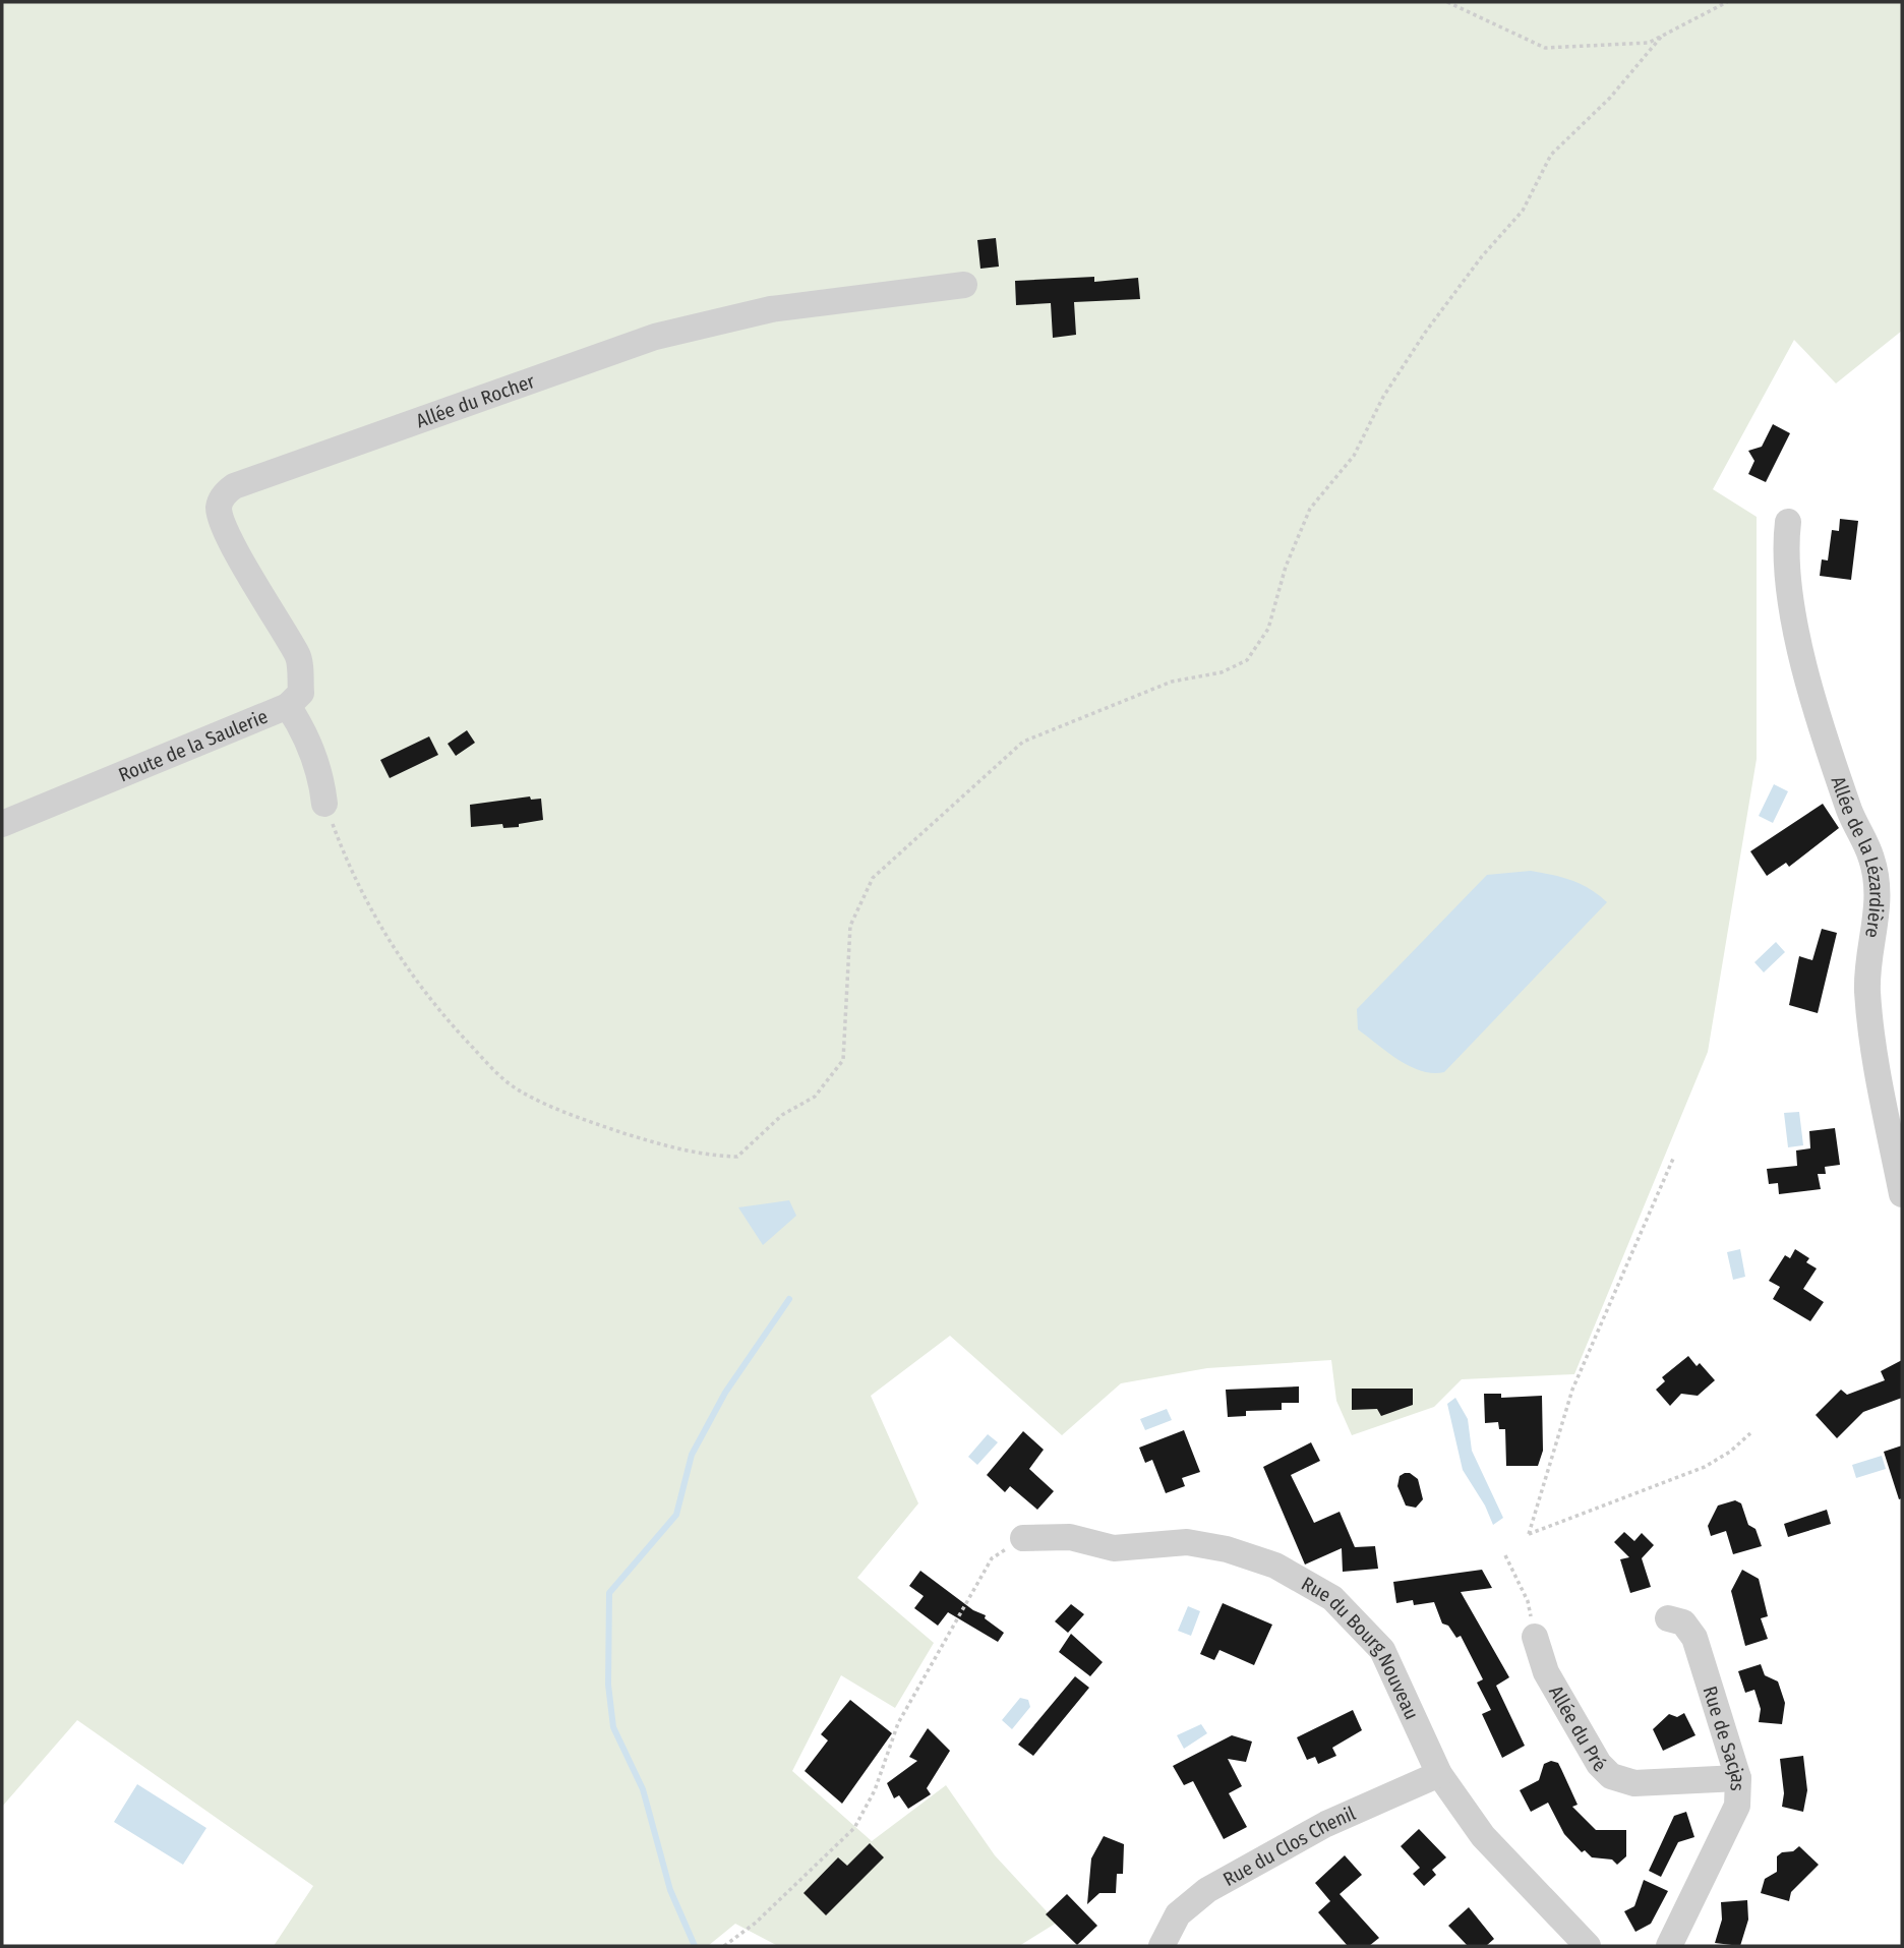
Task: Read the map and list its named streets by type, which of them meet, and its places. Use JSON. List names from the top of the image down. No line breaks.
{"streets":{"street":["Allée du Rocher","Route de la Saulerie","Allée de la Lézardière","Rue du Bourg Nouveau","Allée du Pré","Rue de Sacjas","Rue du Clos Chenil"]},"crossings":[["Allée du Rocher","Route de la Saulerie"],["Rue du Bourg Nouveau","Rue du Clos Chenil"],["Allée du Pré","Rue de Sacjas"]]}
